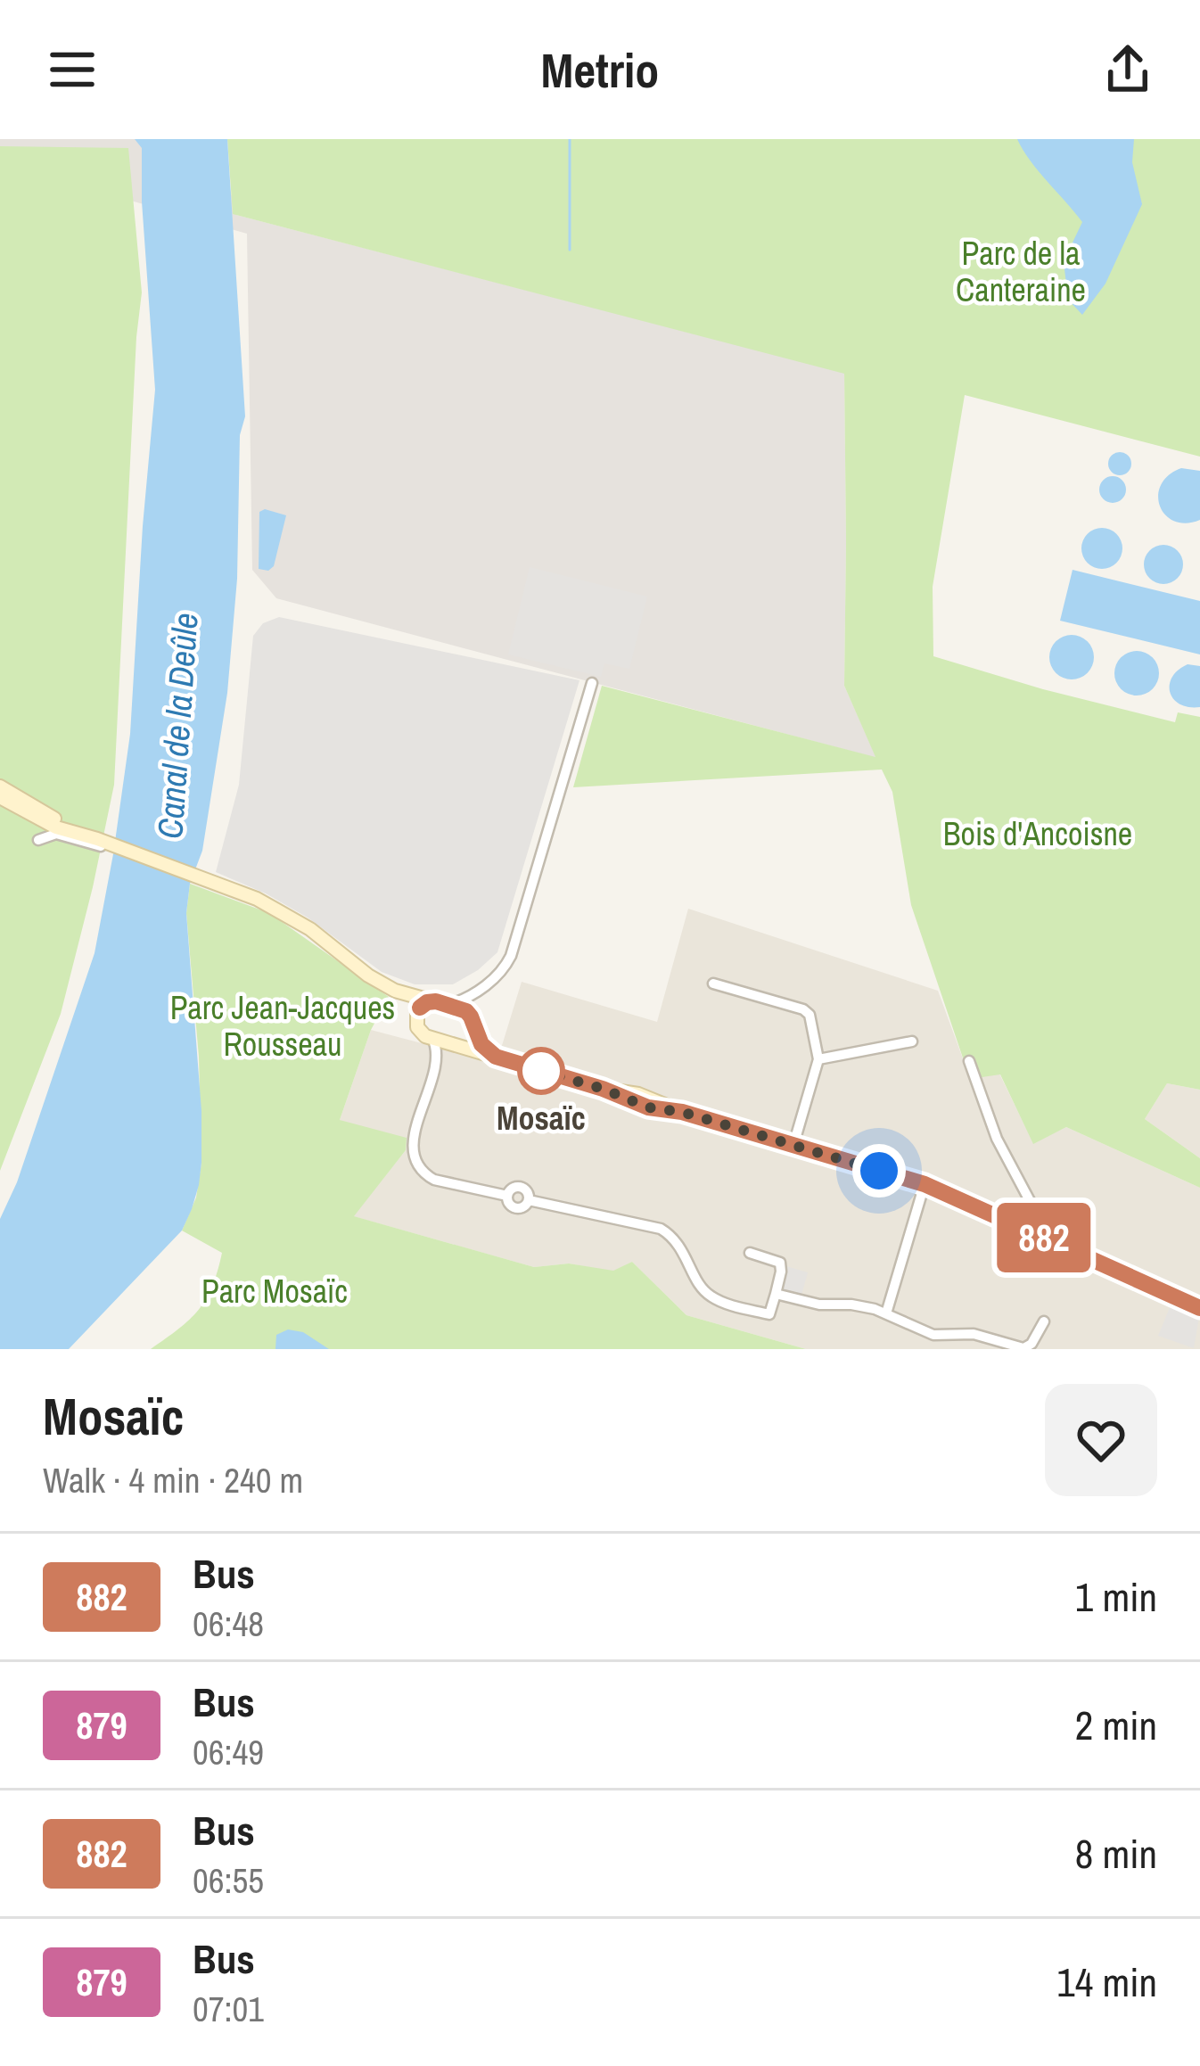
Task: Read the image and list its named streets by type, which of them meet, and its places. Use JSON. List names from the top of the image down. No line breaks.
{"water":["Canal de la Deûle"],"parks":["Parc de la Canteraine","Bois d'Ancoisne","Parc Jean-Jacques Rousseau","Parc Mosaïc"],"places":["Mosaïc"],"lines":["bus line 882"],"page":{"header":"Metrio","on_map":"882","heading":["Mosaïc","Walk · 4 min · 240 m"],"list":[{"mark":"882","name":"Bus","note":"06:48","value":"1 min"},{"mark":"879","name":"Bus","note":"06:49","value":"2 min"},{"mark":"882","name":"Bus","note":"06:55","value":"8 min"},{"mark":"879","name":"Bus","note":"07:01","value":"14 min"}]}}
